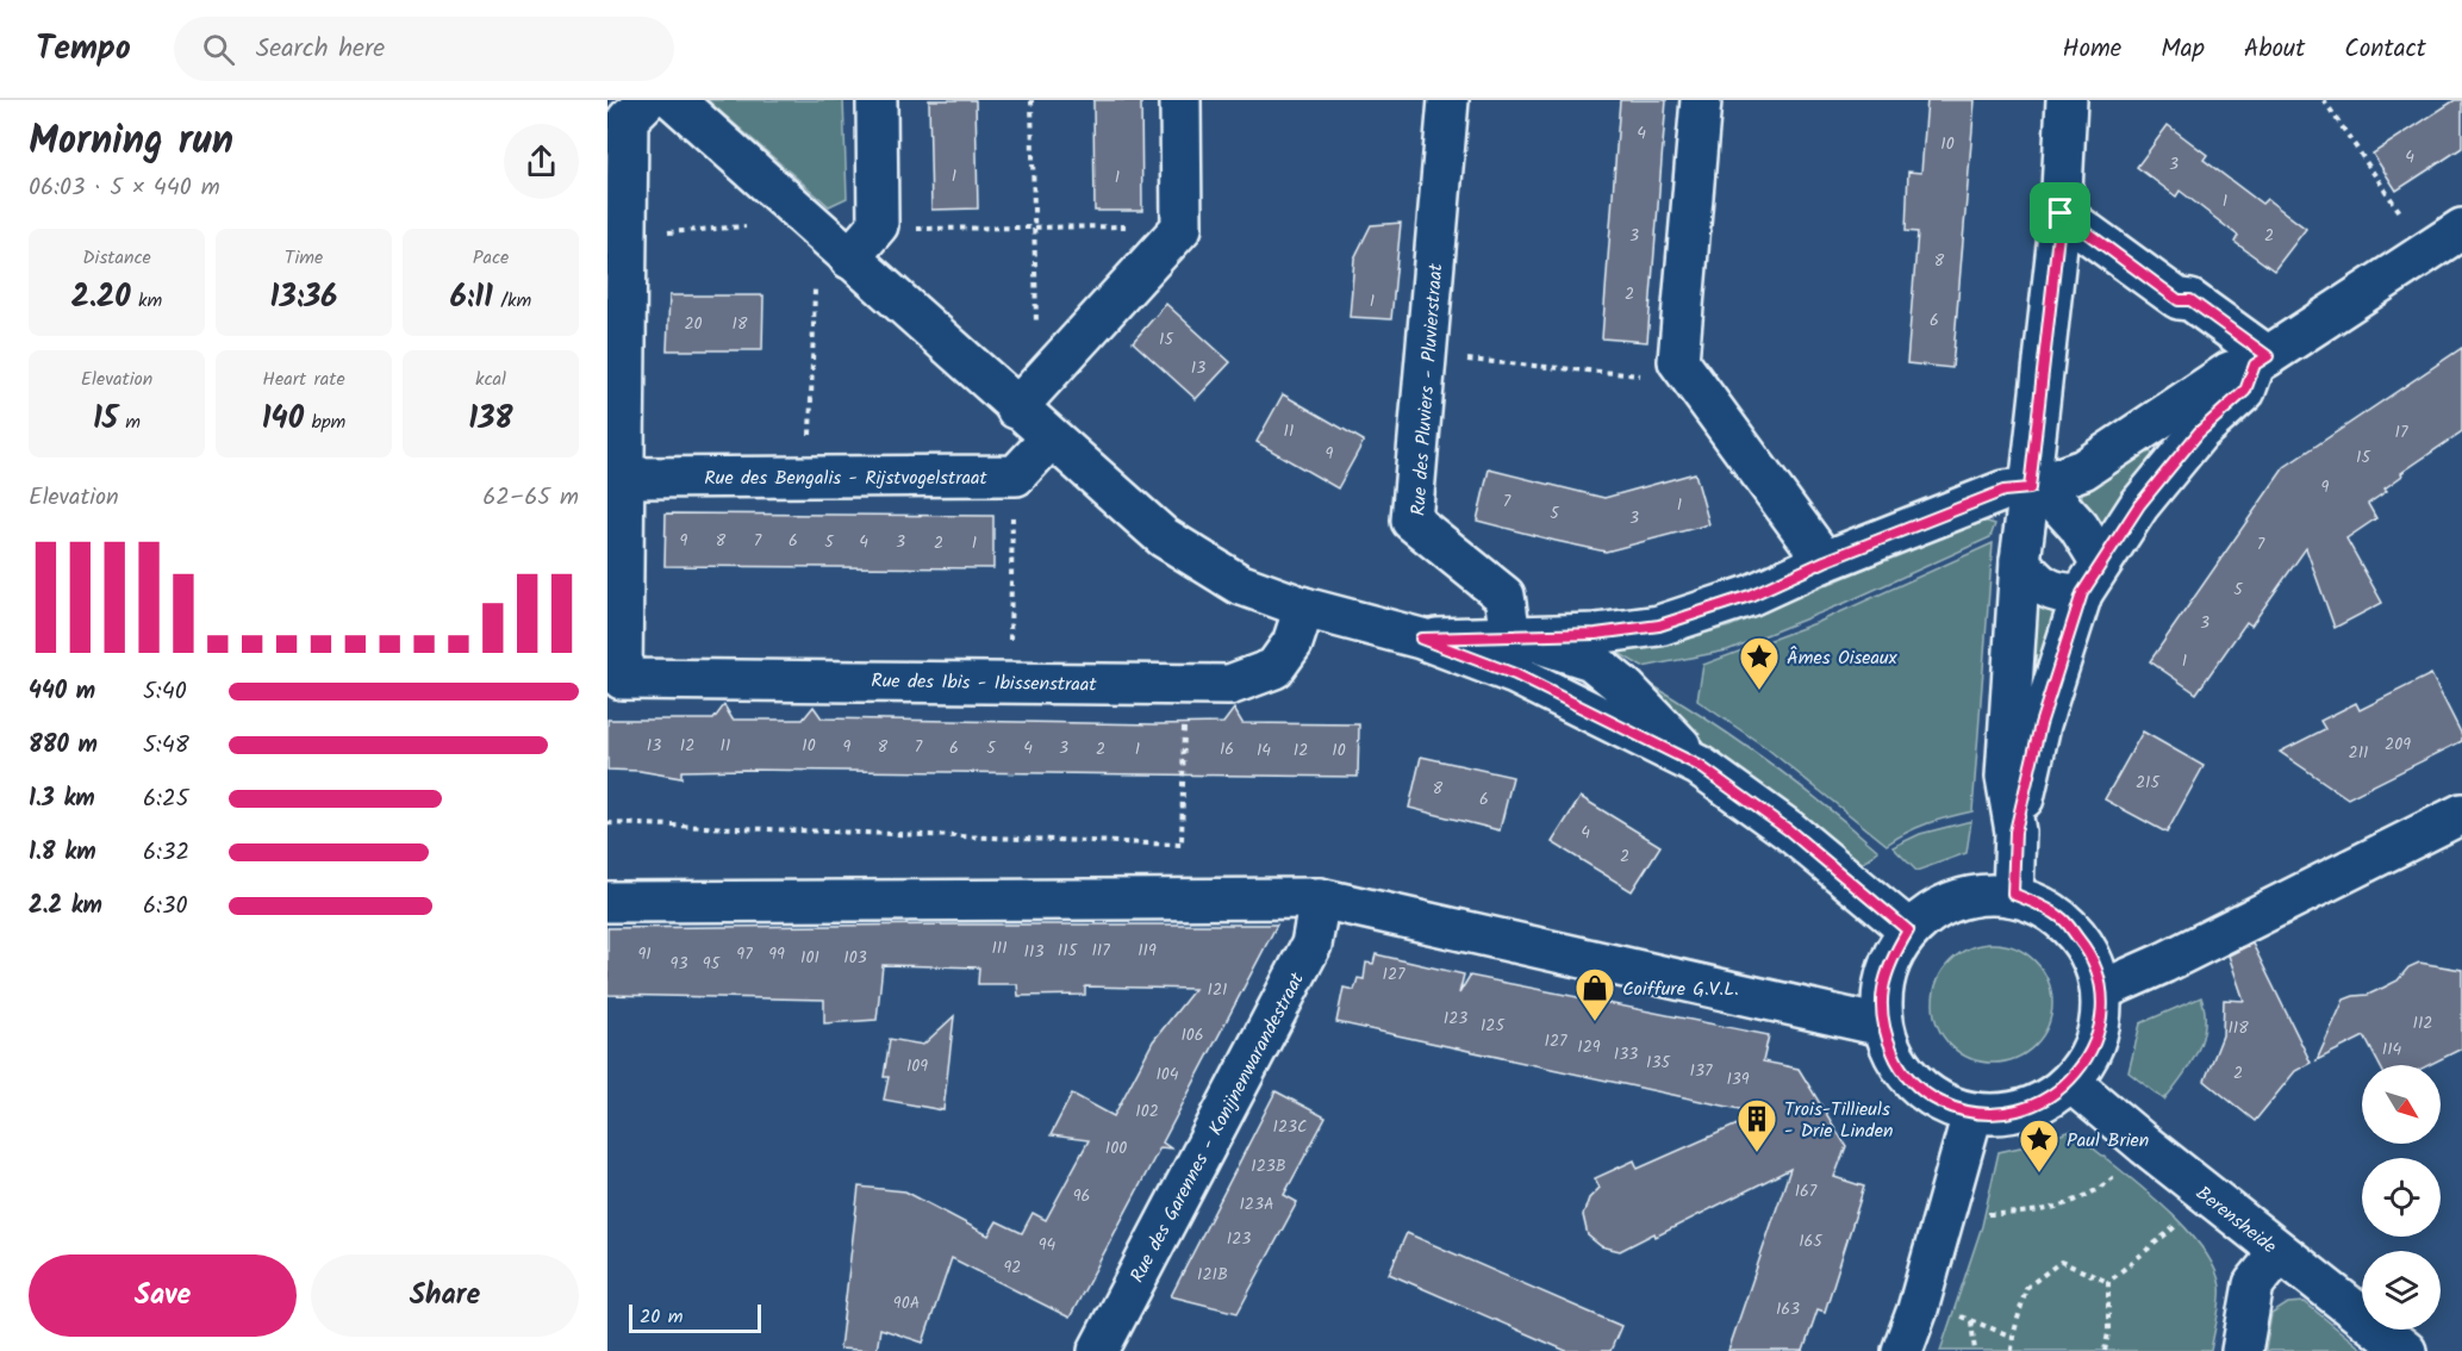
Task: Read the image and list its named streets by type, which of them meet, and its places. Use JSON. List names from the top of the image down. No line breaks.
{"streets":{"street":["Rue des Pluviers - Pluvierstraat","Rue des Bengalis - Rijstvogelstraat","Rue des Ibis - Ibissenstraat","Rue des Garennes - Konijnenwarandestraat","Berensheide"]},"crossings":[["Rue des Bengalis - Rijstvogelstraat","Rue des Ibis - Ibissenstraat"]],"places":{"place":["Âmes Oiseaux","Paul Brien"],"shop":["Coiffure G.V.L."],"building":["Trois-Tillieuls - Drie Linden"]},"house_numbers":["4","10","4","3","1","1","1","3","2","8","2","1","6","20","18","15","13","11","17","9","15","9","7","1","5","3","9","8","7","6","5","4","3","2","1","7","5","3","1","209","13","12","11","10","9","8","7","6","5","4","3","2","1","16","14","12","10","211","215","8","6","4","2","111","115","117","119","113","91","97","99","101","103","93","95","127","121","123","112","125","118","106","127","129","114","133","135","109","137","2","104","139","102","123C","100","123B","167","96","123A","123","165","94","92","121B","90A","163"],"scale_bar":"20 m","north":"bottom right","page":{"header":"Tempo","search":"Search here","nav":["Home","Map","About","Contact"],"heading":["Morning run","06:03 · 5 × 440 m"],"stats":[["Distance","2.20 km"],["Time","13:36"],["Pace","6:11 /km"],["Elevation","15 m"],["Heart rate","140 bpm"],["kcal","138"]],"chart":["Elevation","62–65 m"],"list":[{"name":"440 m","note":"5:40"},{"name":"880 m","note":"5:48"},{"name":"1.3 km","note":"6:25"},{"name":"1.8 km","note":"6:32"},{"name":"2.2 km","note":"6:30"}],"buttons":["Save","Share"],"scale":"20 m"}}
